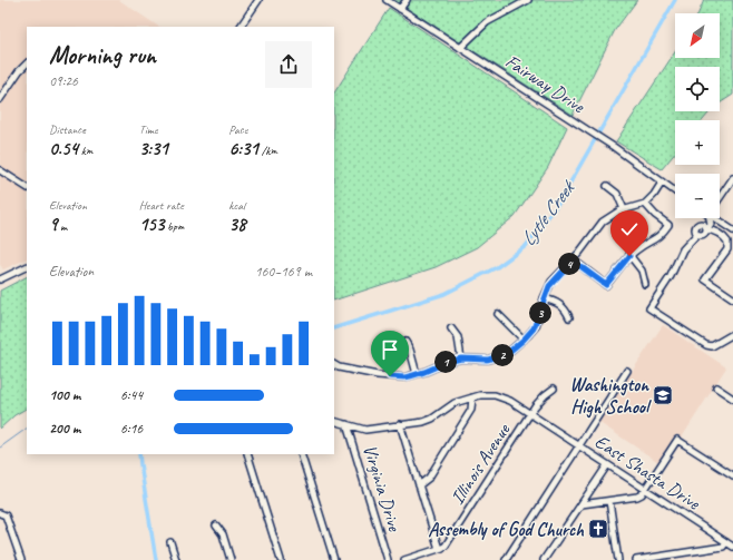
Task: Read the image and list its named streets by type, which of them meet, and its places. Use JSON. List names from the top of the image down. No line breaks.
{"streets":{"street":["Fairway Drive","Illinois Avenue","East Shasta Drive","Virginia Drive"]},"crossings":[["Illinois Avenue","East Shasta Drive"],["East Shasta Drive","Virginia Drive"]],"water":["Lytle Creek"],"places":{"school or university":["Washington High School"],"church":["Assembly of God Church"]},"north":"bottom left","page":{"map_buttons":["+","−"],"heading":["Morning run","09:26"],"stats":[["Distance","0.54 km"],["Time","3:31"],["Pace","6:31 /km"],["Elevation","9 m"],["Heart rate","153 bpm"],["kcal","38"]],"pins":["4","3","2","1"],"chart":["Elevation","160–169 m"],"list":[{"name":"100 m","note":"6:44"},{"name":"200 m","note":"6:16"}]}}
